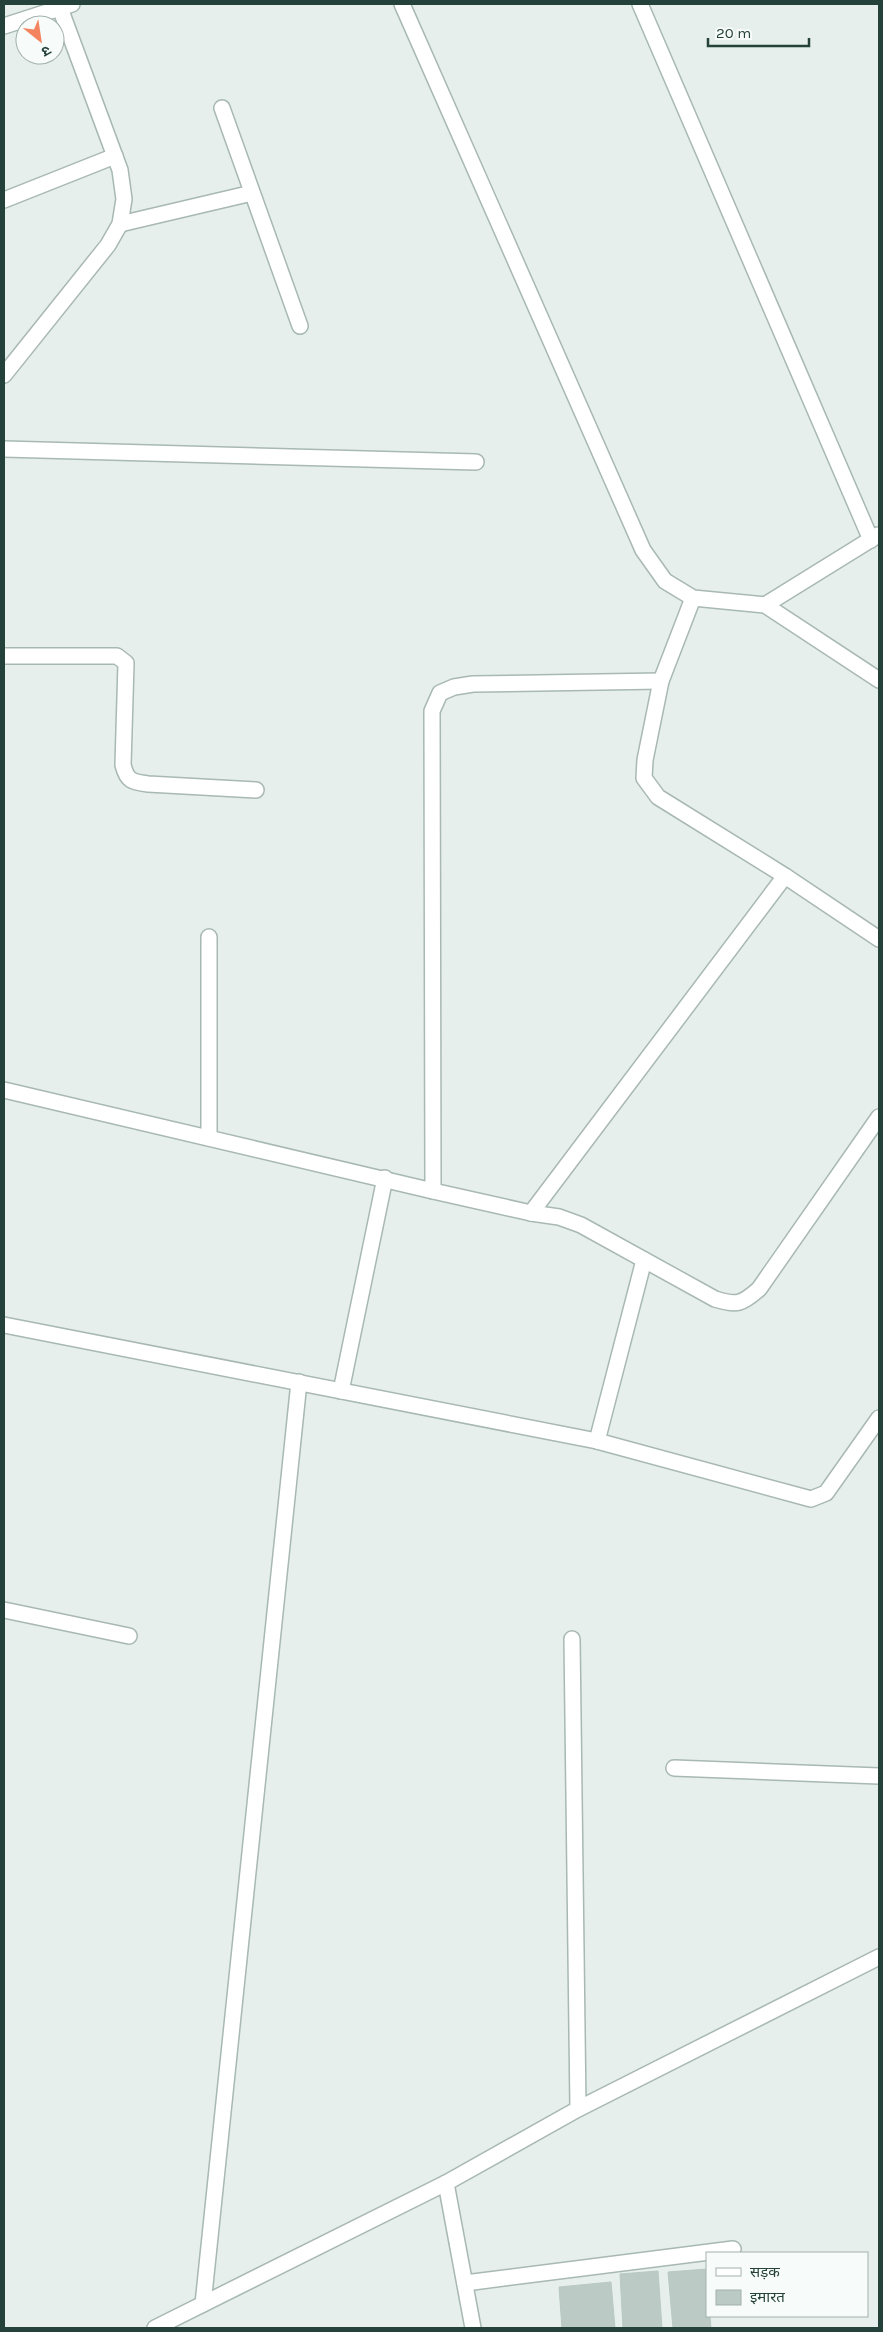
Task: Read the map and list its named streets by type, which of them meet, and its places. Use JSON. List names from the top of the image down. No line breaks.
{"legend":["सड़क","इमारत"],"scale_bar":"20 m","north":"bottom right"}
